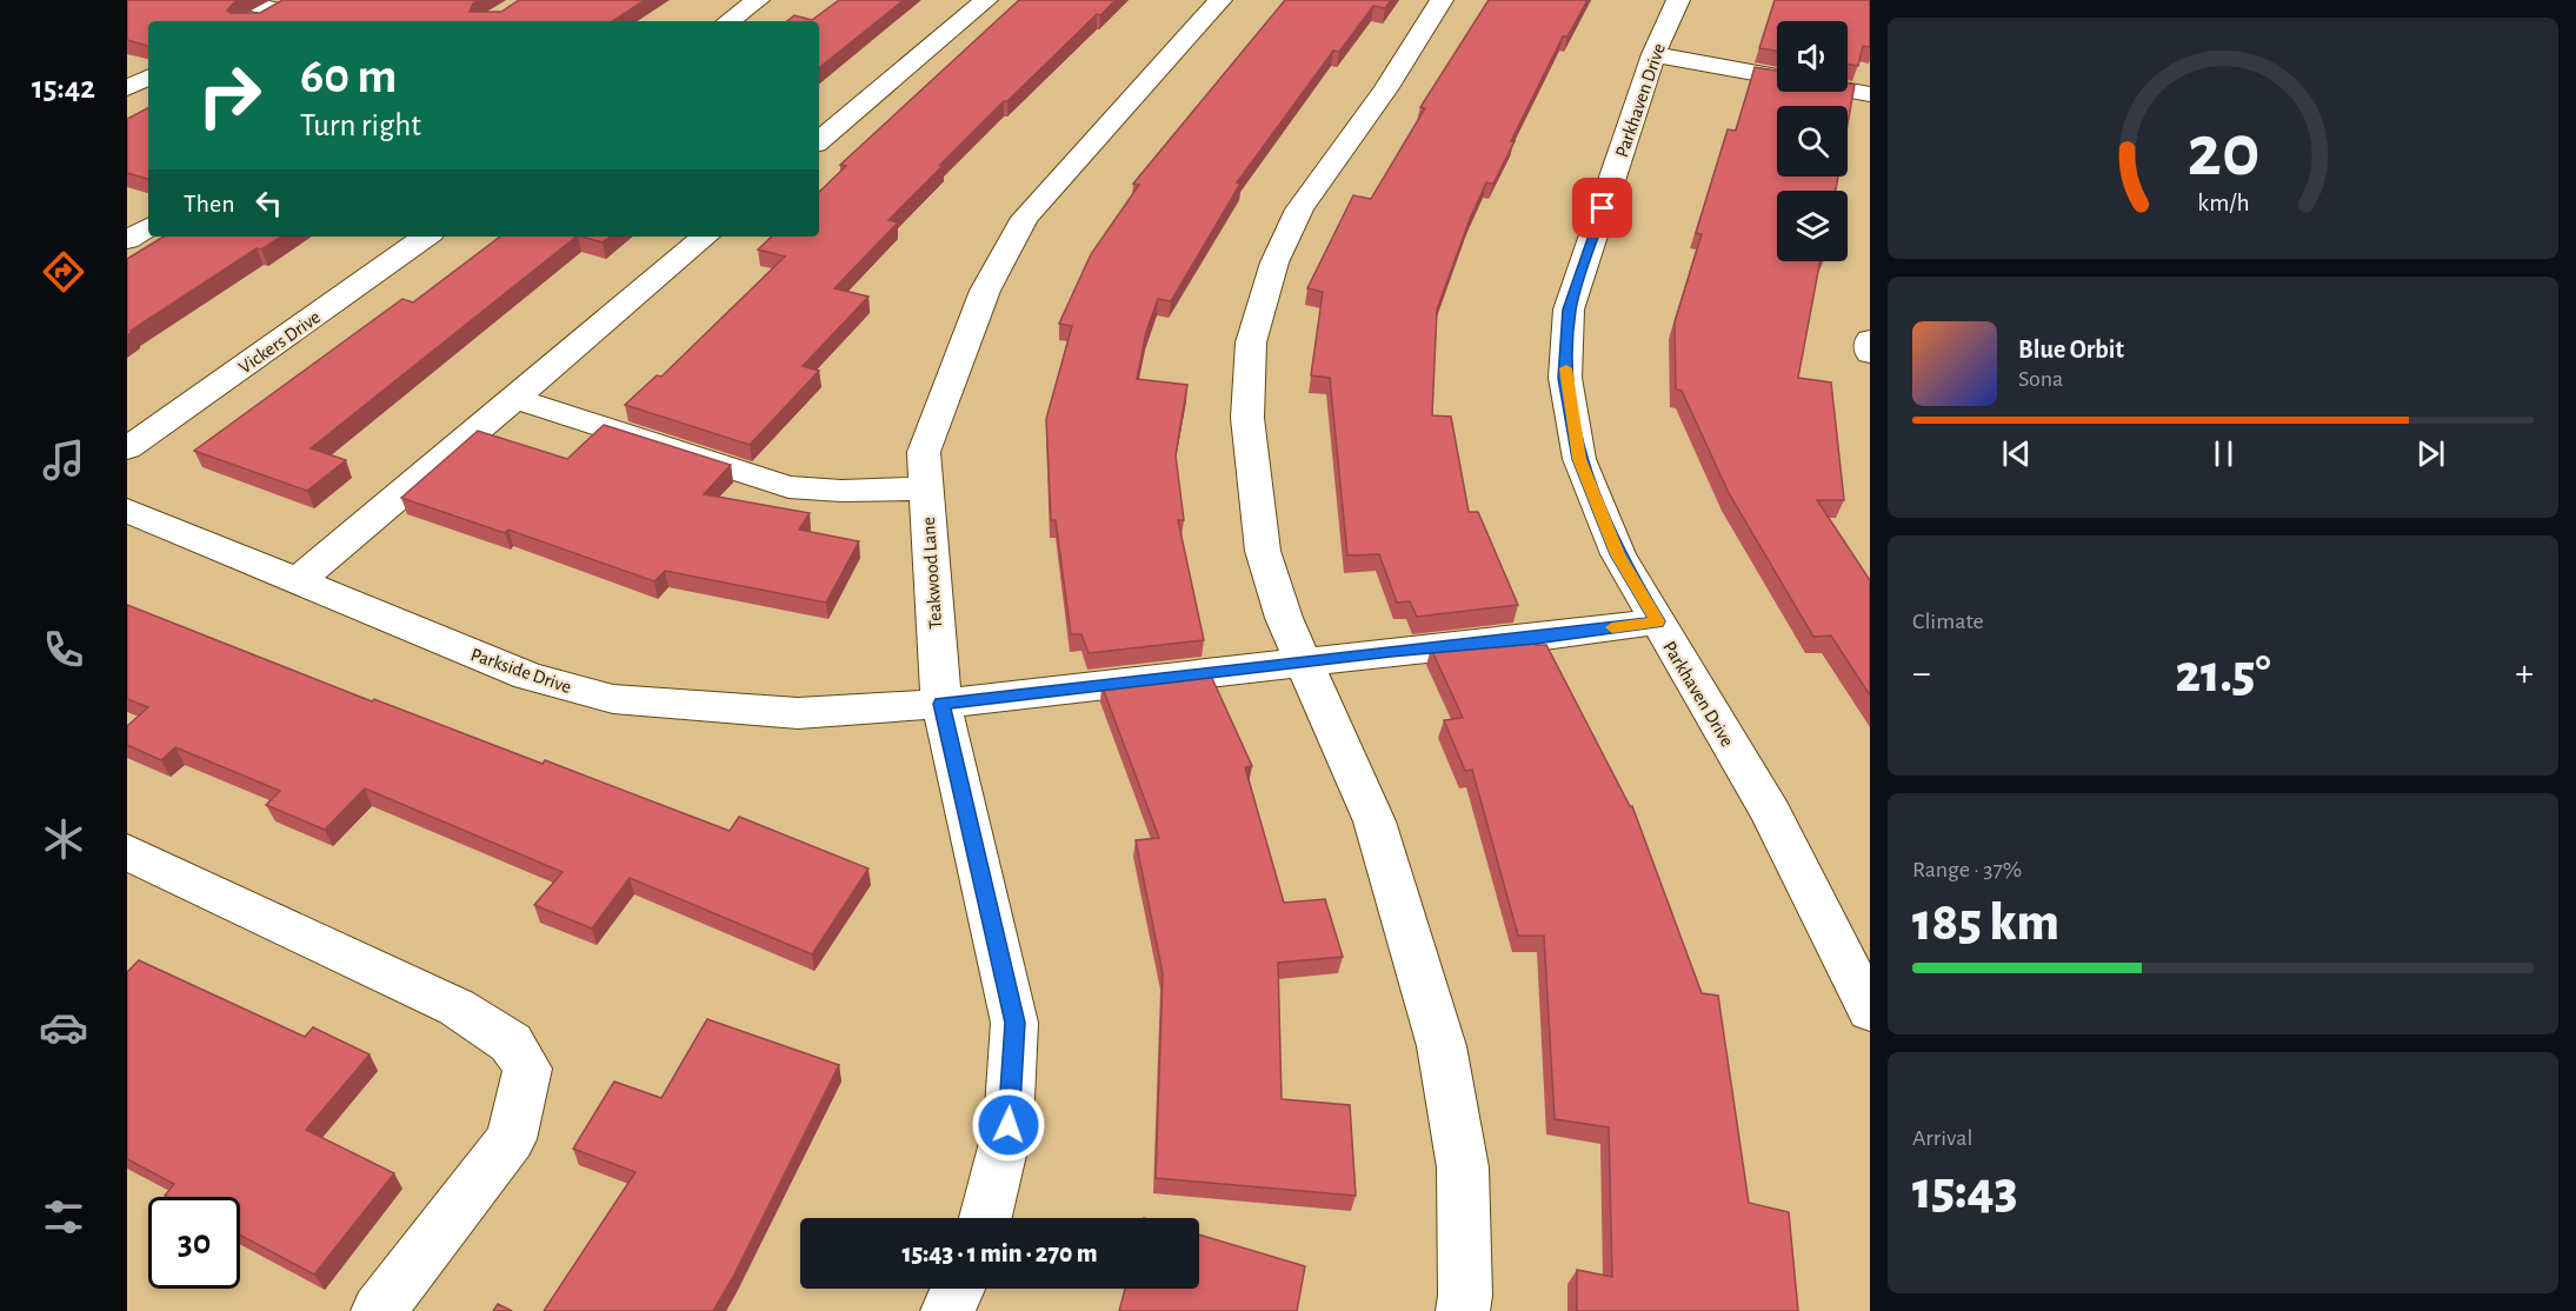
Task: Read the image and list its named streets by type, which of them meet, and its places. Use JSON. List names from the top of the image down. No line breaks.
{"streets":{"street":["Parkhaven Drive","Vickers Drive","Teakwood Lane","Parkside Drive"]},"crossings":[["Parkhaven Drive","Parkside Drive"],["Teakwood Lane","Parkside Drive"]],"page":{"tabs":"15:42","turn":["60 m","Turn right"],"then":"Then","song":["Blue Orbit","Sona"],"tile":["Climate",["Range · 37%","185 km"],["Arrival","15:43"]],"heat":["−","21.5°","+"],"limit":"30","trip":"15:43 · 1 min · 270 m","gauge":["20","km/h"]}}
